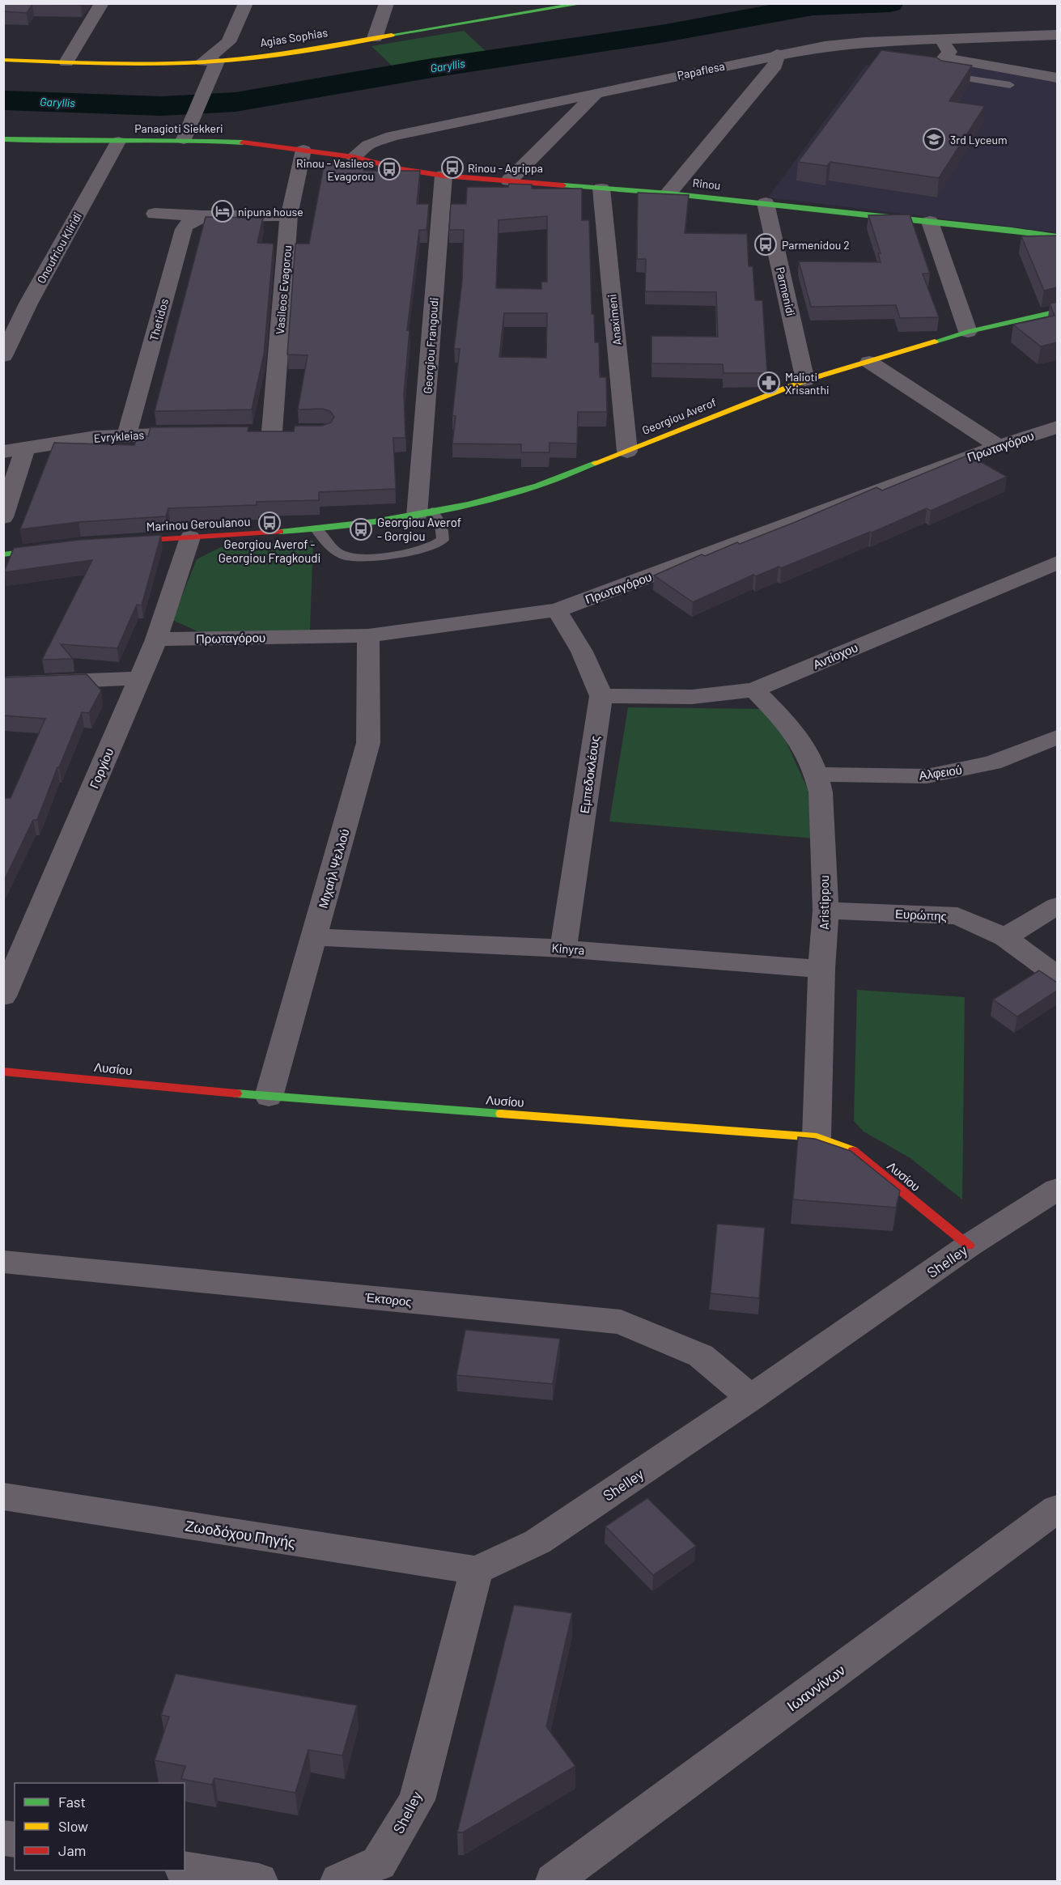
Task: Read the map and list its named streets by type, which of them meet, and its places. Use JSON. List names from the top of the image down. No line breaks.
{"streets":{"street":["Agias Sophias","Papaflesa","Panagioti Siekkeri","Rinou","Onoufriou Kliridi","Vasileos Evagorou","Parmenidi","Thetidos","Anaximeni","Georgiou Frangoudi","Georgiou Averof","Evrykleias","Πρωταγόρου","Marinou Geroulanou","Αντίοχου","Γοργίου","Αλφειού","Εμπεδοκλέους","Μιχαήλ Ψελλού","Aristippou","Ευρώπης","Kinyra","Λυσίου","Shelley","Έκτορος","Ζωοδόχου Πηγής","Ιωαννίνων"]},"crossings":[["Papaflesa","Panagioti Siekkeri"],["Papaflesa","Rinou"],["Panagioti Siekkeri","Rinou"],["Panagioti Siekkeri","Onoufriou Kliridi"],["Panagioti Siekkeri","Vasileos Evagorou"],["Rinou","Parmenidi"],["Rinou","Anaximeni"],["Rinou","Georgiou Frangoudi"],["Parmenidi","Georgiou Averof"],["Thetidos","Evrykleias"],["Anaximeni","Georgiou Averof"],["Georgiou Frangoudi","Georgiou Averof"],["Georgiou Averof","Marinou Geroulanou"],["Πρωταγόρου","Γοργίου"],["Πρωταγόρου","Μιχαήλ Ψελλού"],["Marinou Geroulanou","Γοργίου"],["Αντίοχου","Εμπεδοκλέους"],["Αντίοχου","Aristippou"],["Αλφειού","Aristippou"],["Εμπεδοκλέους","Kinyra"],["Μιχαήλ Ψελλού","Kinyra"],["Μιχαήλ Ψελλού","Λυσίου"],["Aristippou","Ευρώπης"],["Aristippou","Kinyra"],["Aristippou","Λυσίου"],["Λυσίου","Shelley"],["Shelley","Έκτορος"],["Shelley","Ζωοδόχου Πηγής"]],"water":["Garyllis"],"places":{"school or university":["3rd Lyceum"],"bus stop":["Rinou - Agrippa","Rinou - Vasileos Evagorou","Parmenidou 2","Georgiou Averof - Georgiou Fragkoudi","Georgiou Averof - Gorgiou"],"hotel":["nipuna house"],"pharmacy":["Malioti Xrisanthi"]},"legend":["Fast","Slow","Jam"]}
